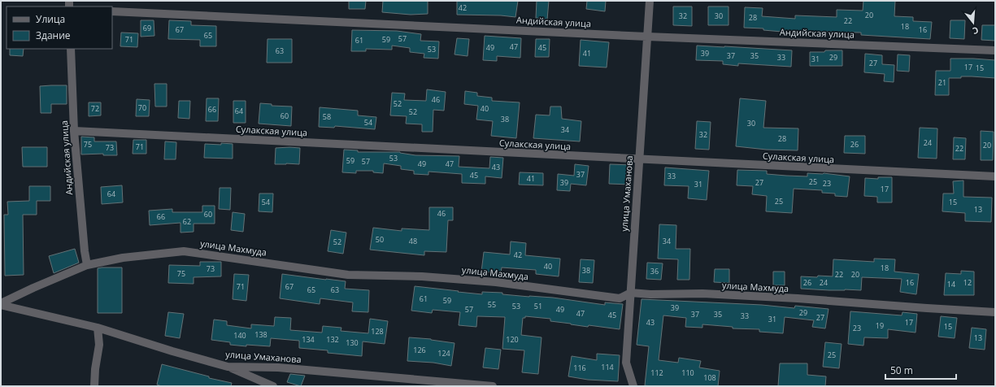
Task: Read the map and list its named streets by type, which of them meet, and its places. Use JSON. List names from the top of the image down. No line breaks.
{"streets":{"street":["Андийская улица","Сулакская улица","улица Умаханова","улица Махмуда"]},"crossings":[["Андийская улица","Сулакская улица"],["Андийская улица","улица Умаханова"],["Андийская улица","улица Махмуда"],["Сулакская улица","улица Умаханова"],["улица Умаханова","улица Махмуда"]],"house_numbers":["42","20","32","30","28","22","18","69","67","16","65","57","71","59","61","47","49","45","53","63","41","39","37","35","33","29","31","27","17","15","21","46","52","70","72","40","66","64","52","60","58","38","54","30","34","32","28","24","75","26","20","71","73","22","53","59","57","49","47","43","37","45","33","41","25","39","27","23","31","17","64","25","54","15","13","46","60","66","62","50","48","34","52","42","40","18","73","38","36","75","22","20","26","24","16","12","14","71","67","65","63","61","59","55","53","51","39","57","49","29","47","37","35","45","33","27","31","43","17","19","15","23","128","138","140","13","134","132","120","130","126","124","25","114","116","112","110","108"],"legend":["Улица","Здание"],"scale_bar":"50 m","north":"bottom"}
